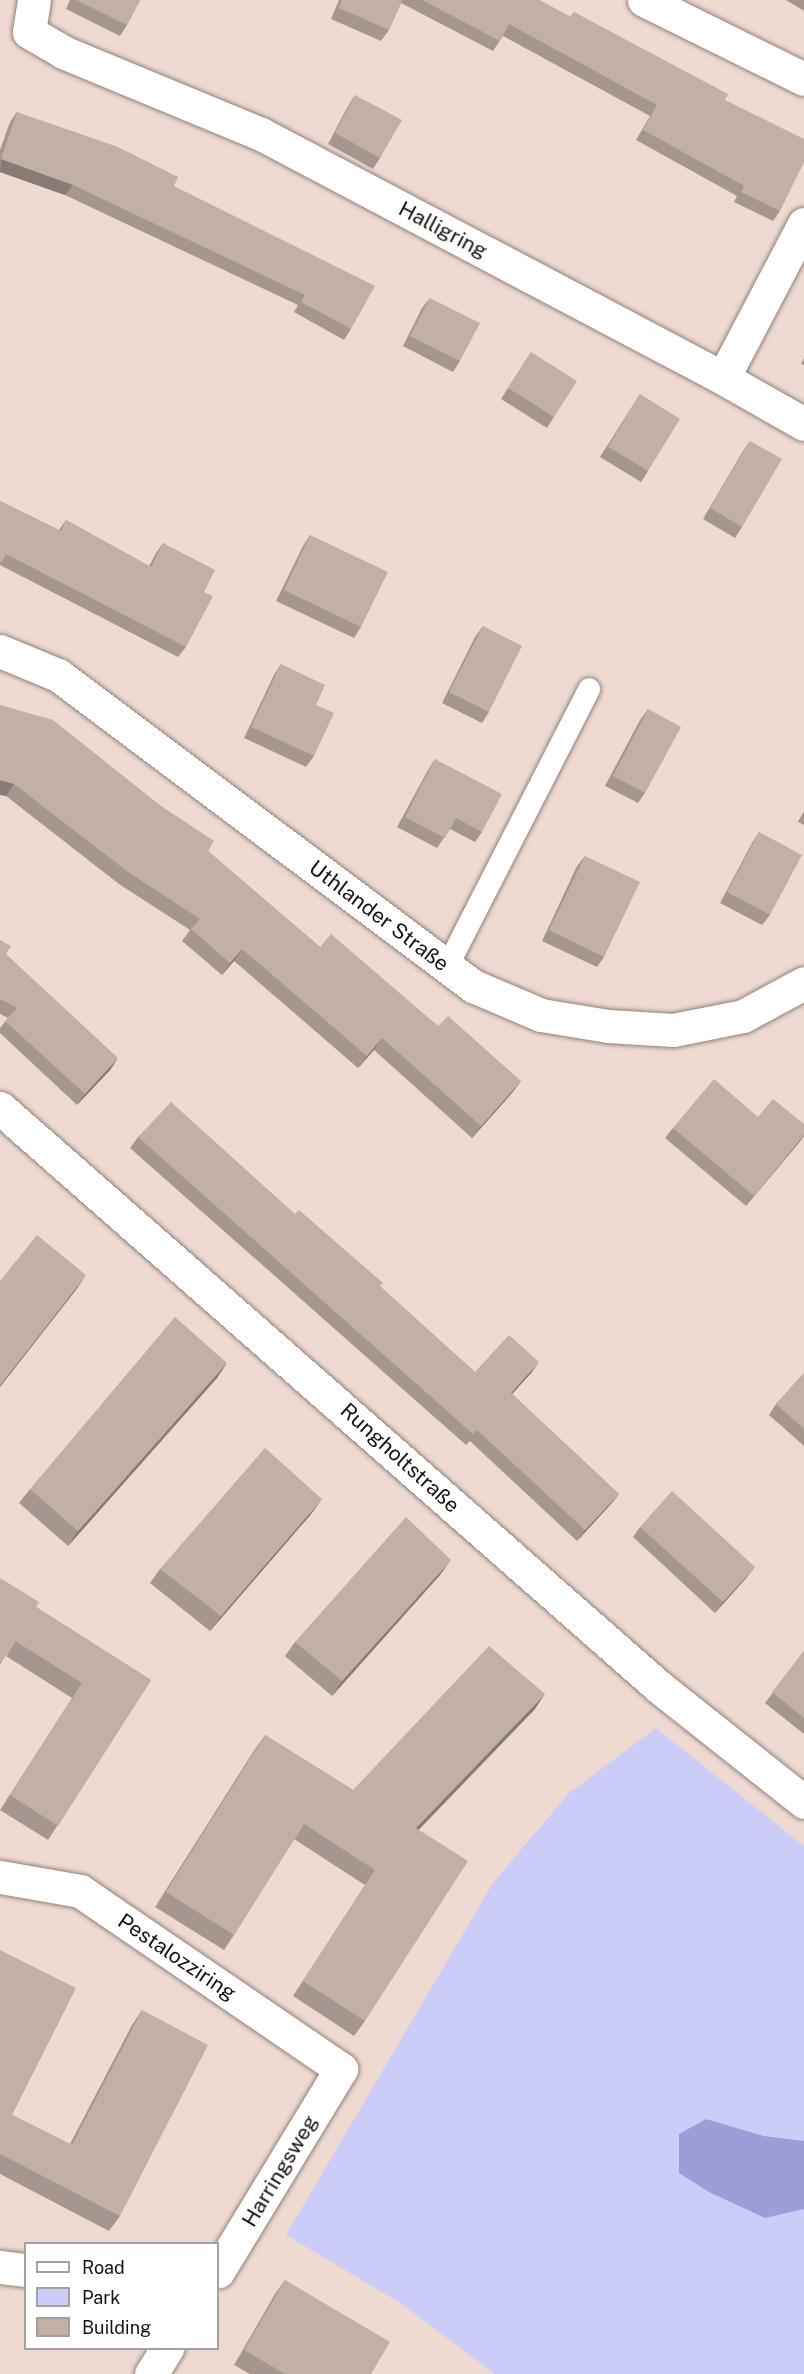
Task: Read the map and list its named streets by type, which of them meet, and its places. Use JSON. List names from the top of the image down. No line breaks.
{"streets":{"street":["Halligring","Uthlander Straße","Rungholtstraße","Pestalozziring","Harringsweg"]},"crossings":[["Pestalozziring","Harringsweg"]],"legend":["Road","Park","Building"]}
